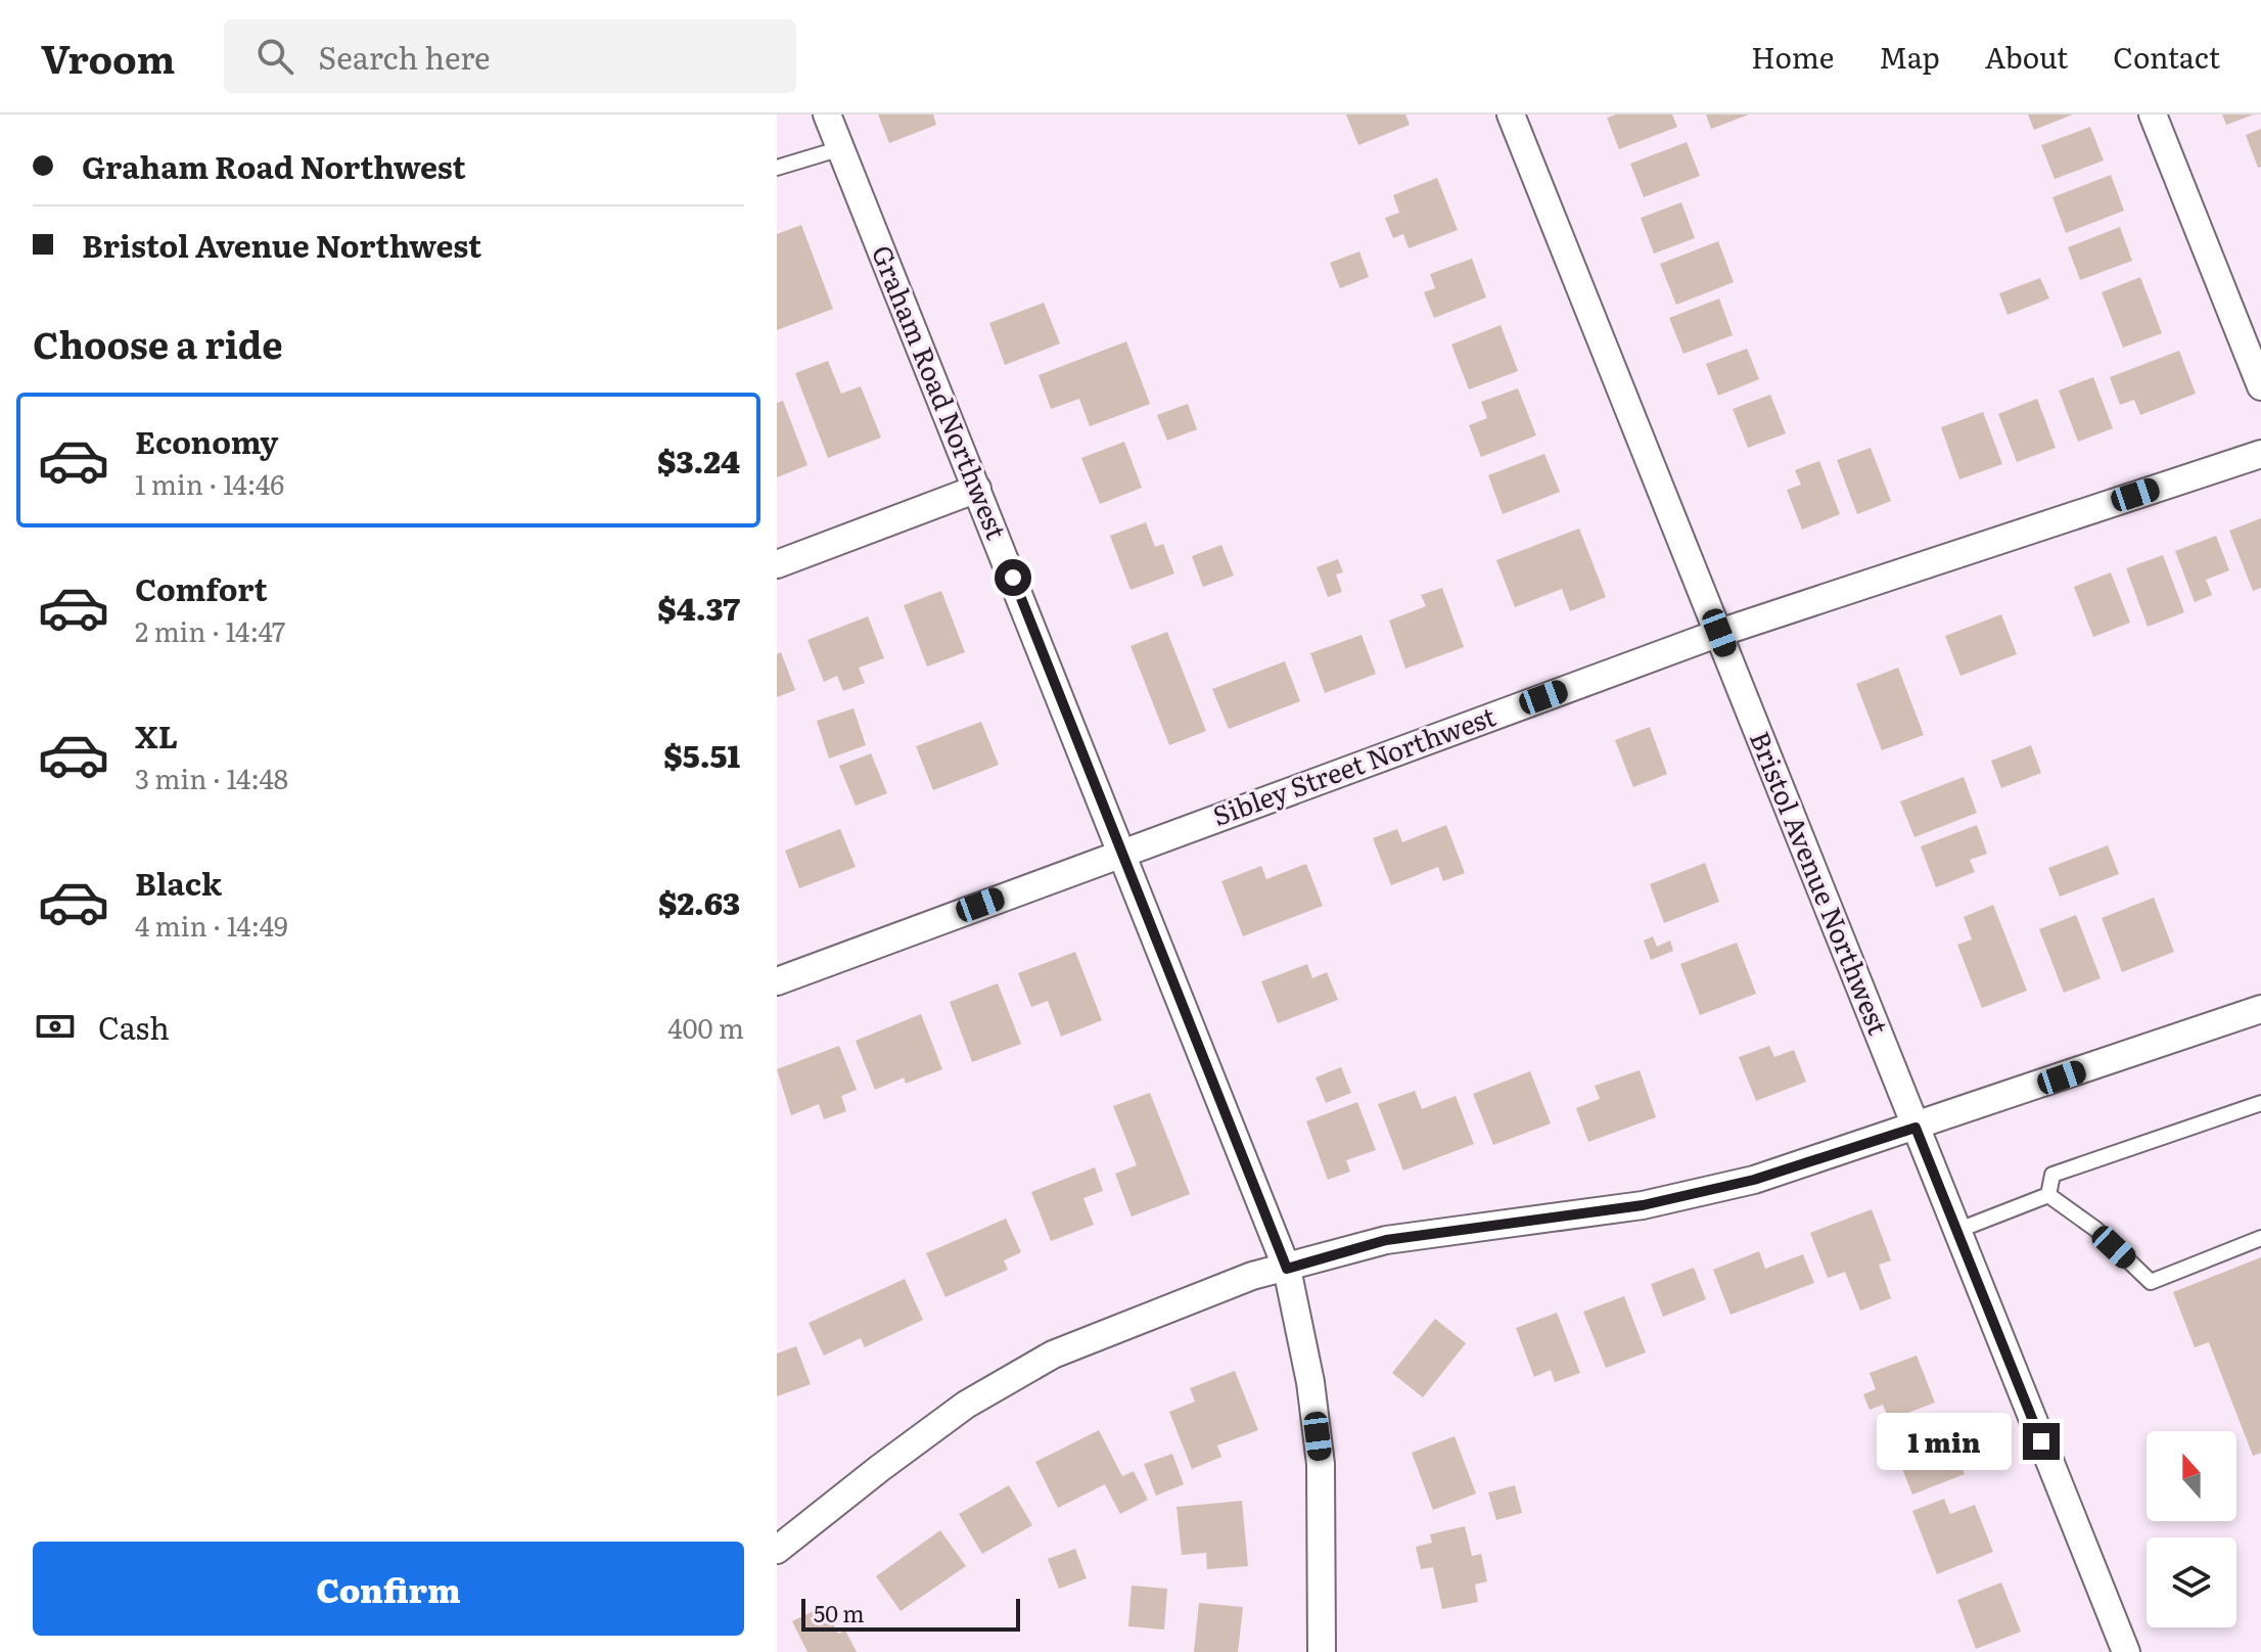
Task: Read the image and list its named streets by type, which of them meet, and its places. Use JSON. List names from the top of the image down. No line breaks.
{"streets":{"street":["Graham Road Northwest","Sibley Street Northwest","Bristol Avenue Northwest"]},"crossings":[["Graham Road Northwest","Sibley Street Northwest"],["Sibley Street Northwest","Bristol Avenue Northwest"]],"scale_bar":"50 m","north":"top","page":{"header":"Vroom","search":"Search here","nav":["Home","Map","About","Contact"],"banner":["Graham Road Northwest","Bristol Avenue Northwest"],"heading":"Choose a ride","list":[{"name":"Economy","note":"1 min · 14:46","value":"$3.24"},{"name":"Comfort","note":"2 min · 14:47","value":"$4.37"},{"name":"XL","note":"3 min · 14:48","value":"$5.51"},{"name":"Black","note":"4 min · 14:49","value":"$2.63"}],"pay":["Cash","400 m"],"bubble":"1 min","buttons":"Confirm","scale":"50 m"}}
